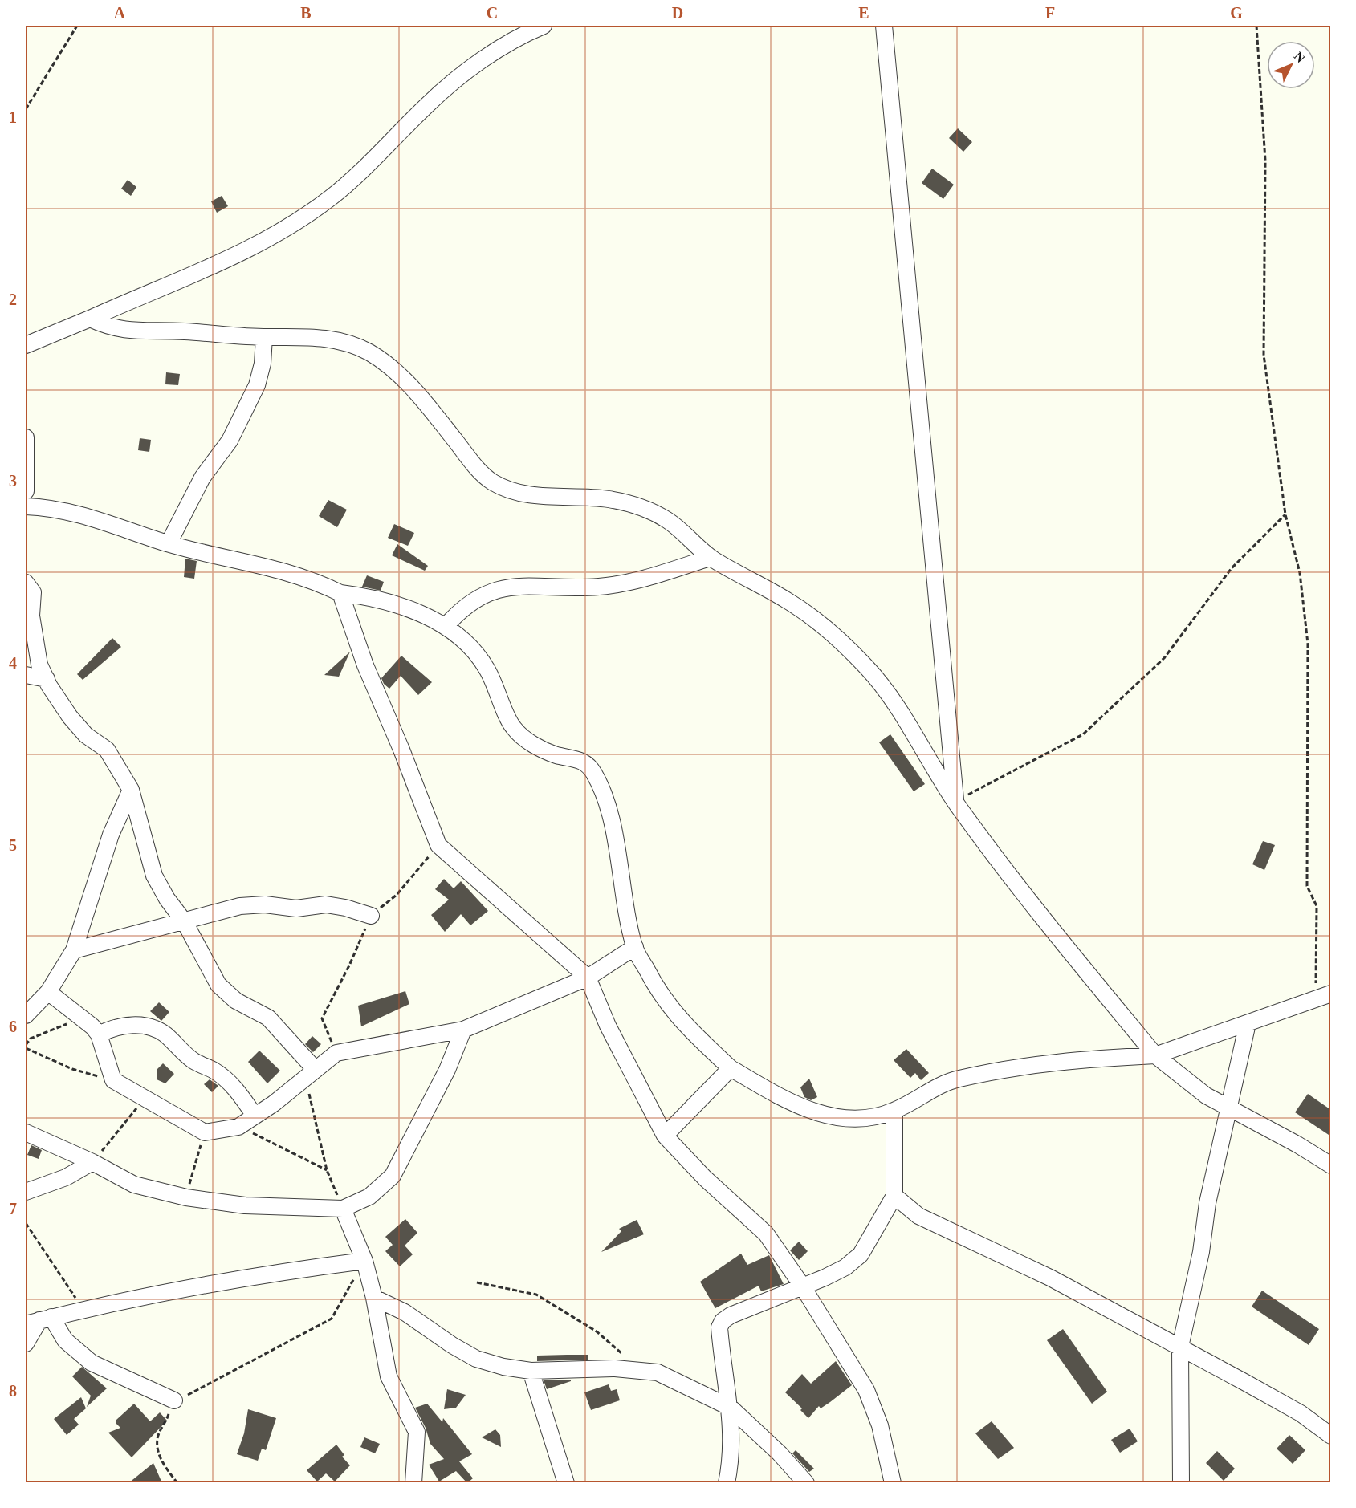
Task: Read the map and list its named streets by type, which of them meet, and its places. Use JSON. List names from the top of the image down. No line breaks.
{"north":"top right","grid":{"columns":["A","B","C","D","E","F","G"],"rows":["1","2","3","4","5","6","7","8"]}}
